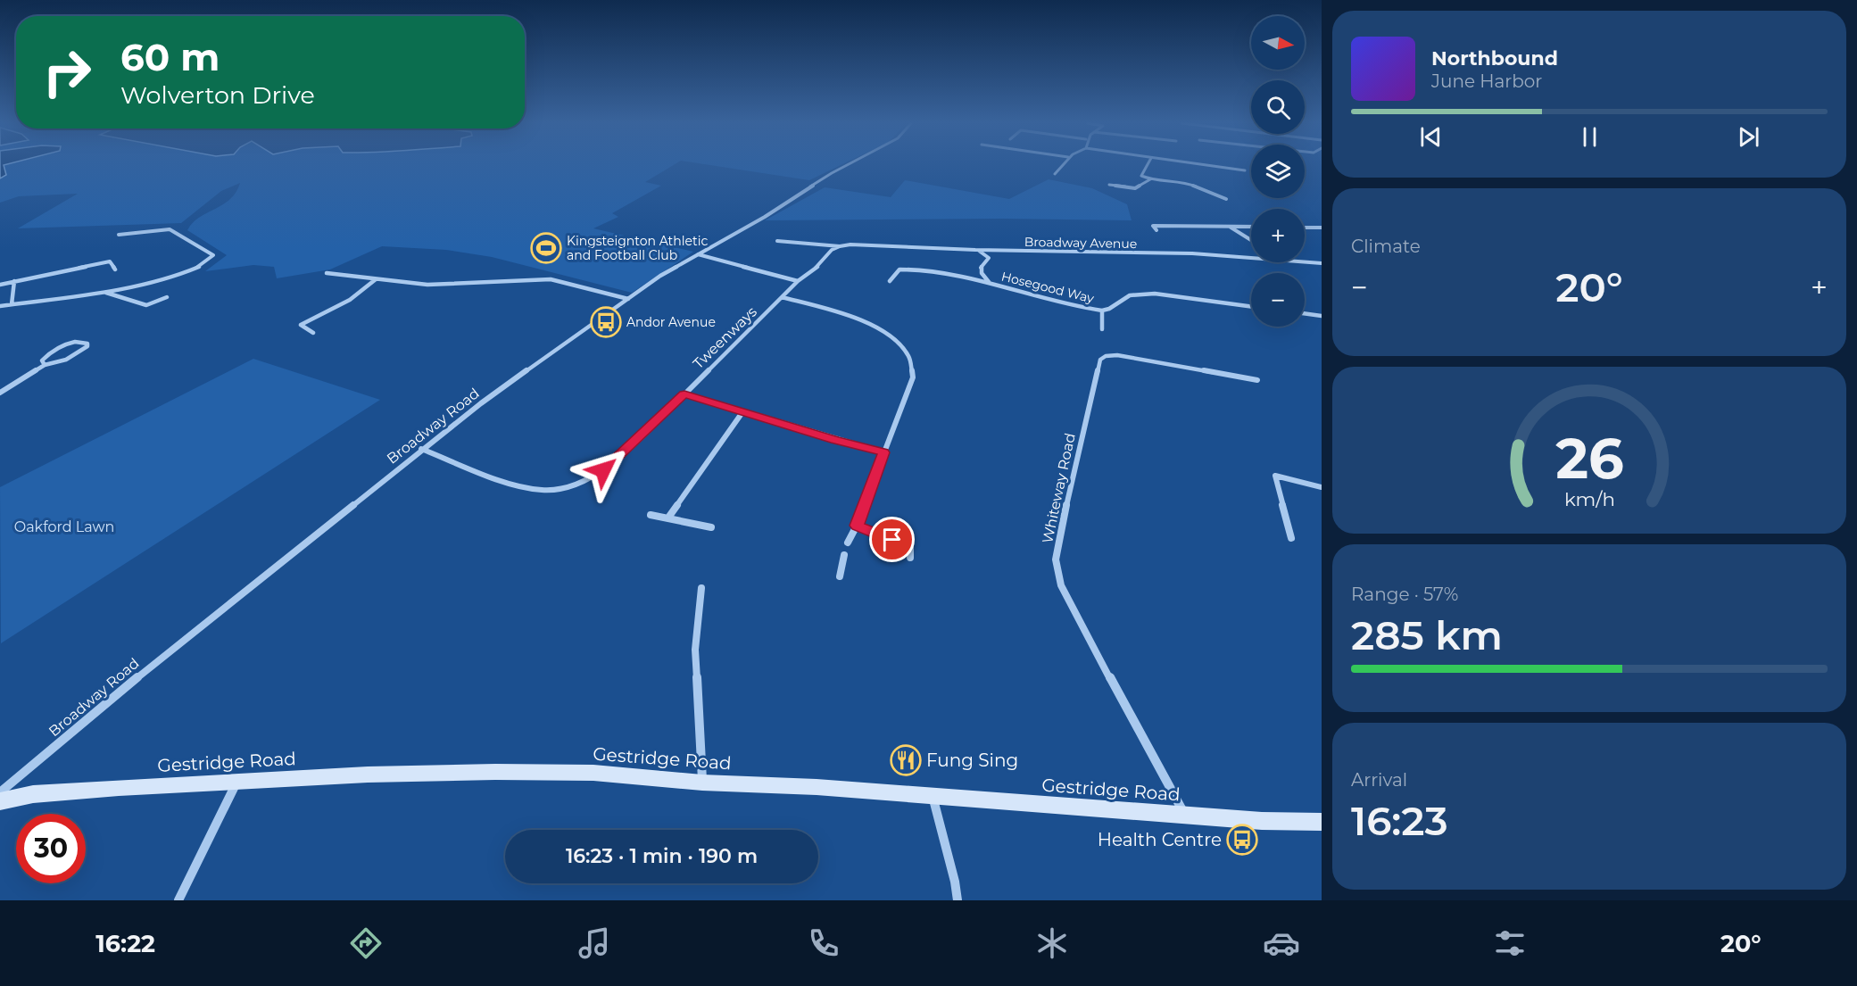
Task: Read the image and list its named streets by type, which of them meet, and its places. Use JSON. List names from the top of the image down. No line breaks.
{"streets":{"main road":["Gestridge Road"],"street":["Broadway Avenue","Hosegood Way","Tweenways","Broadway Road","Whiteway Road"]},"crossings":[["Broadway Avenue","Hosegood Way"],["Tweenways","Broadway Road"],["Whiteway Road","Gestridge Road"]],"parks":["Oakford Lawn"],"places":{"sports":["Kingsteignton Athletic and Football Club"],"bus stop":["Andor Avenue","Health Centre"],"restaurant":["Fung Sing"]},"north":"right","page":{"map_buttons":["+","−"],"turn":["60 m","Wolverton Drive"],"song":["Northbound","June Harbor"],"tile":["Climate",["Range · 57%","285 km"],["Arrival","16:23"]],"heat":["−","20°","+"],"limit":"30","trip":"16:23 · 1 min · 190 m","tabs":["16:22","20°"],"gauge":["26","km/h"]}}
